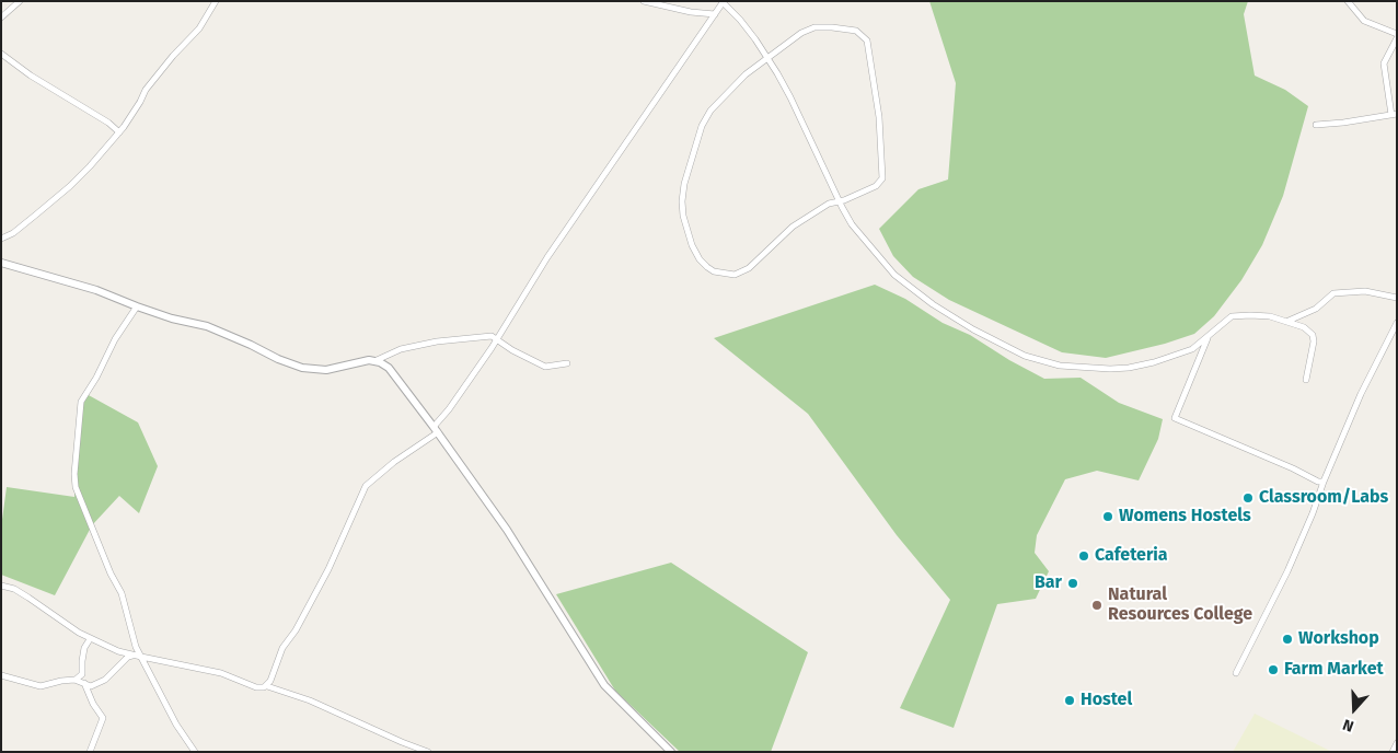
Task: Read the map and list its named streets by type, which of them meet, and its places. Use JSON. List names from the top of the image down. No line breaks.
{"places":["Classroom/Labs","Womens Hostels","Cafeteria","Bar","Natural Resources College","Workshop","Farm Market","Hostel"],"north":"bottom"}
